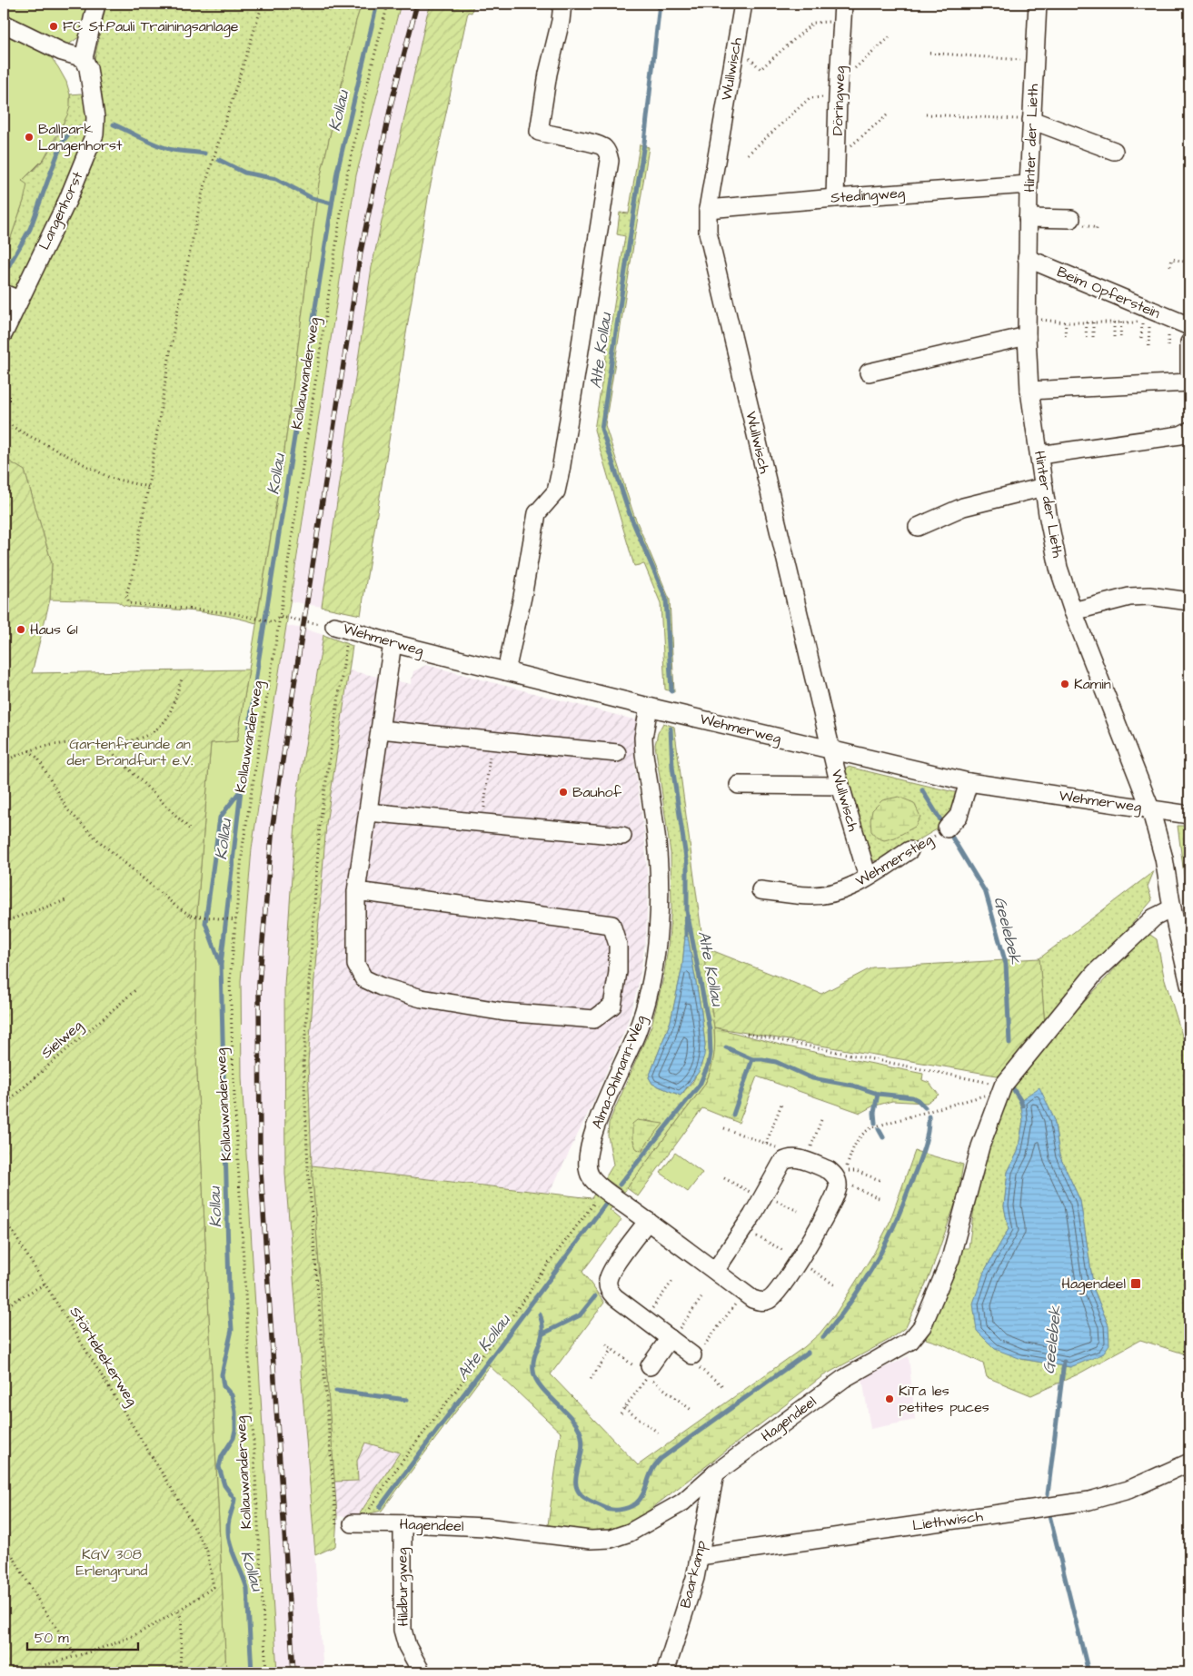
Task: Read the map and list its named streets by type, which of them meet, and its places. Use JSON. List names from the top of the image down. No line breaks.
{"streets":{"street":["Wullwisch","Döringweg","Hinter der Lieth","Stedingweg","Langenhorst","Beim Opferstein","Wehmerweg","Wehmerstieg","Alma-Ohlmann-Weg","Hagendeel","Liethwisch","Baarkamp","Hildburgweg"],"path":["Kollauwanderweg","Sielweg","Störtebekerweg"]},"crossings":[["Wullwisch","Stedingweg"],["Wullwisch","Wehmerweg"],["Wullwisch","Wehmerstieg"],["Döringweg","Stedingweg"],["Hinter der Lieth","Stedingweg"],["Hinter der Lieth","Beim Opferstein"],["Hinter der Lieth","Wehmerweg"],["Hinter der Lieth","Hagendeel"],["Wehmerweg","Wehmerstieg"],["Wehmerweg","Alma-Ohlmann-Weg"],["Hagendeel","Baarkamp"],["Hagendeel","Hildburgweg"],["Liethwisch","Baarkamp"]],"water":["Kollau","Alte Kollau","Geelebek"],"parks":["Gartenfreunde an der Brandfurt e.V.","KGV 308 Erlengrund"],"places":{"other":["FC St.Pauli Trainingsanlage","Ballpark Langenhorst","Haus 61","Kamin","Bauhof","KiTa les petites puces"],"transit":["Hagendeel"]},"scale_bar":"50 m"}
